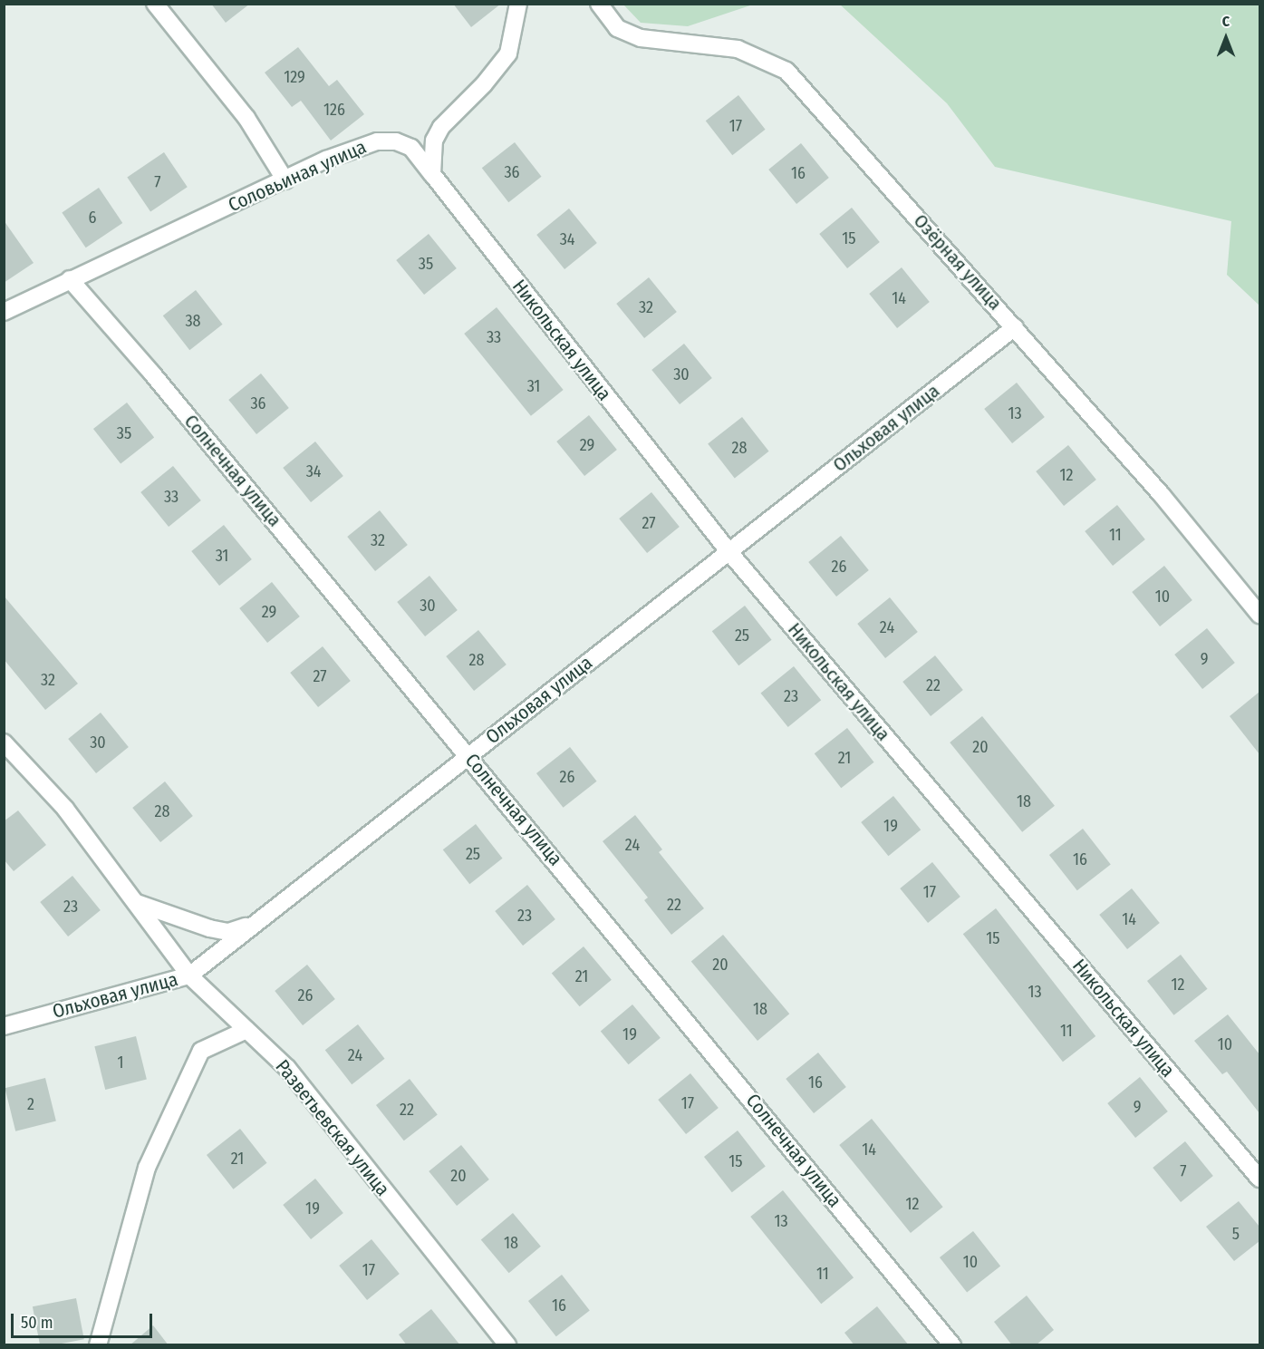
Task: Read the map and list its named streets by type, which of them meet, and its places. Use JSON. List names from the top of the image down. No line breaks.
{"streets":{"street":["Соловьиная улица","Озёрная улица","Никольская улица","Ольховая улица","Солнечная улица","Разветьевская улица"]},"crossings":[["Соловьиная улица","Никольская улица"],["Соловьиная улица","Солнечная улица"],["Озёрная улица","Ольховая улица"],["Никольская улица","Ольховая улица"],["Ольховая улица","Солнечная улица"],["Ольховая улица","Разветьевская улица"]],"house_numbers":["129","126","17","36","16","7","6","15","34","35","14","32","38","33","30","31","36","13","35","29","28","34","12","33","27","11","32","31","26","10","30","29","24","25","9","28","27","32","22","23","30","20","21","26","18","28","19","24","25","16","17","22","23","23","14","15","20","21","12","13","26","18","11","19","10","24","1","16","17","2","9","22","14","21","15","7","20","12","19","13","5","18","10","17","11","16"],"scale_bar":"50 m","north":"top"}
